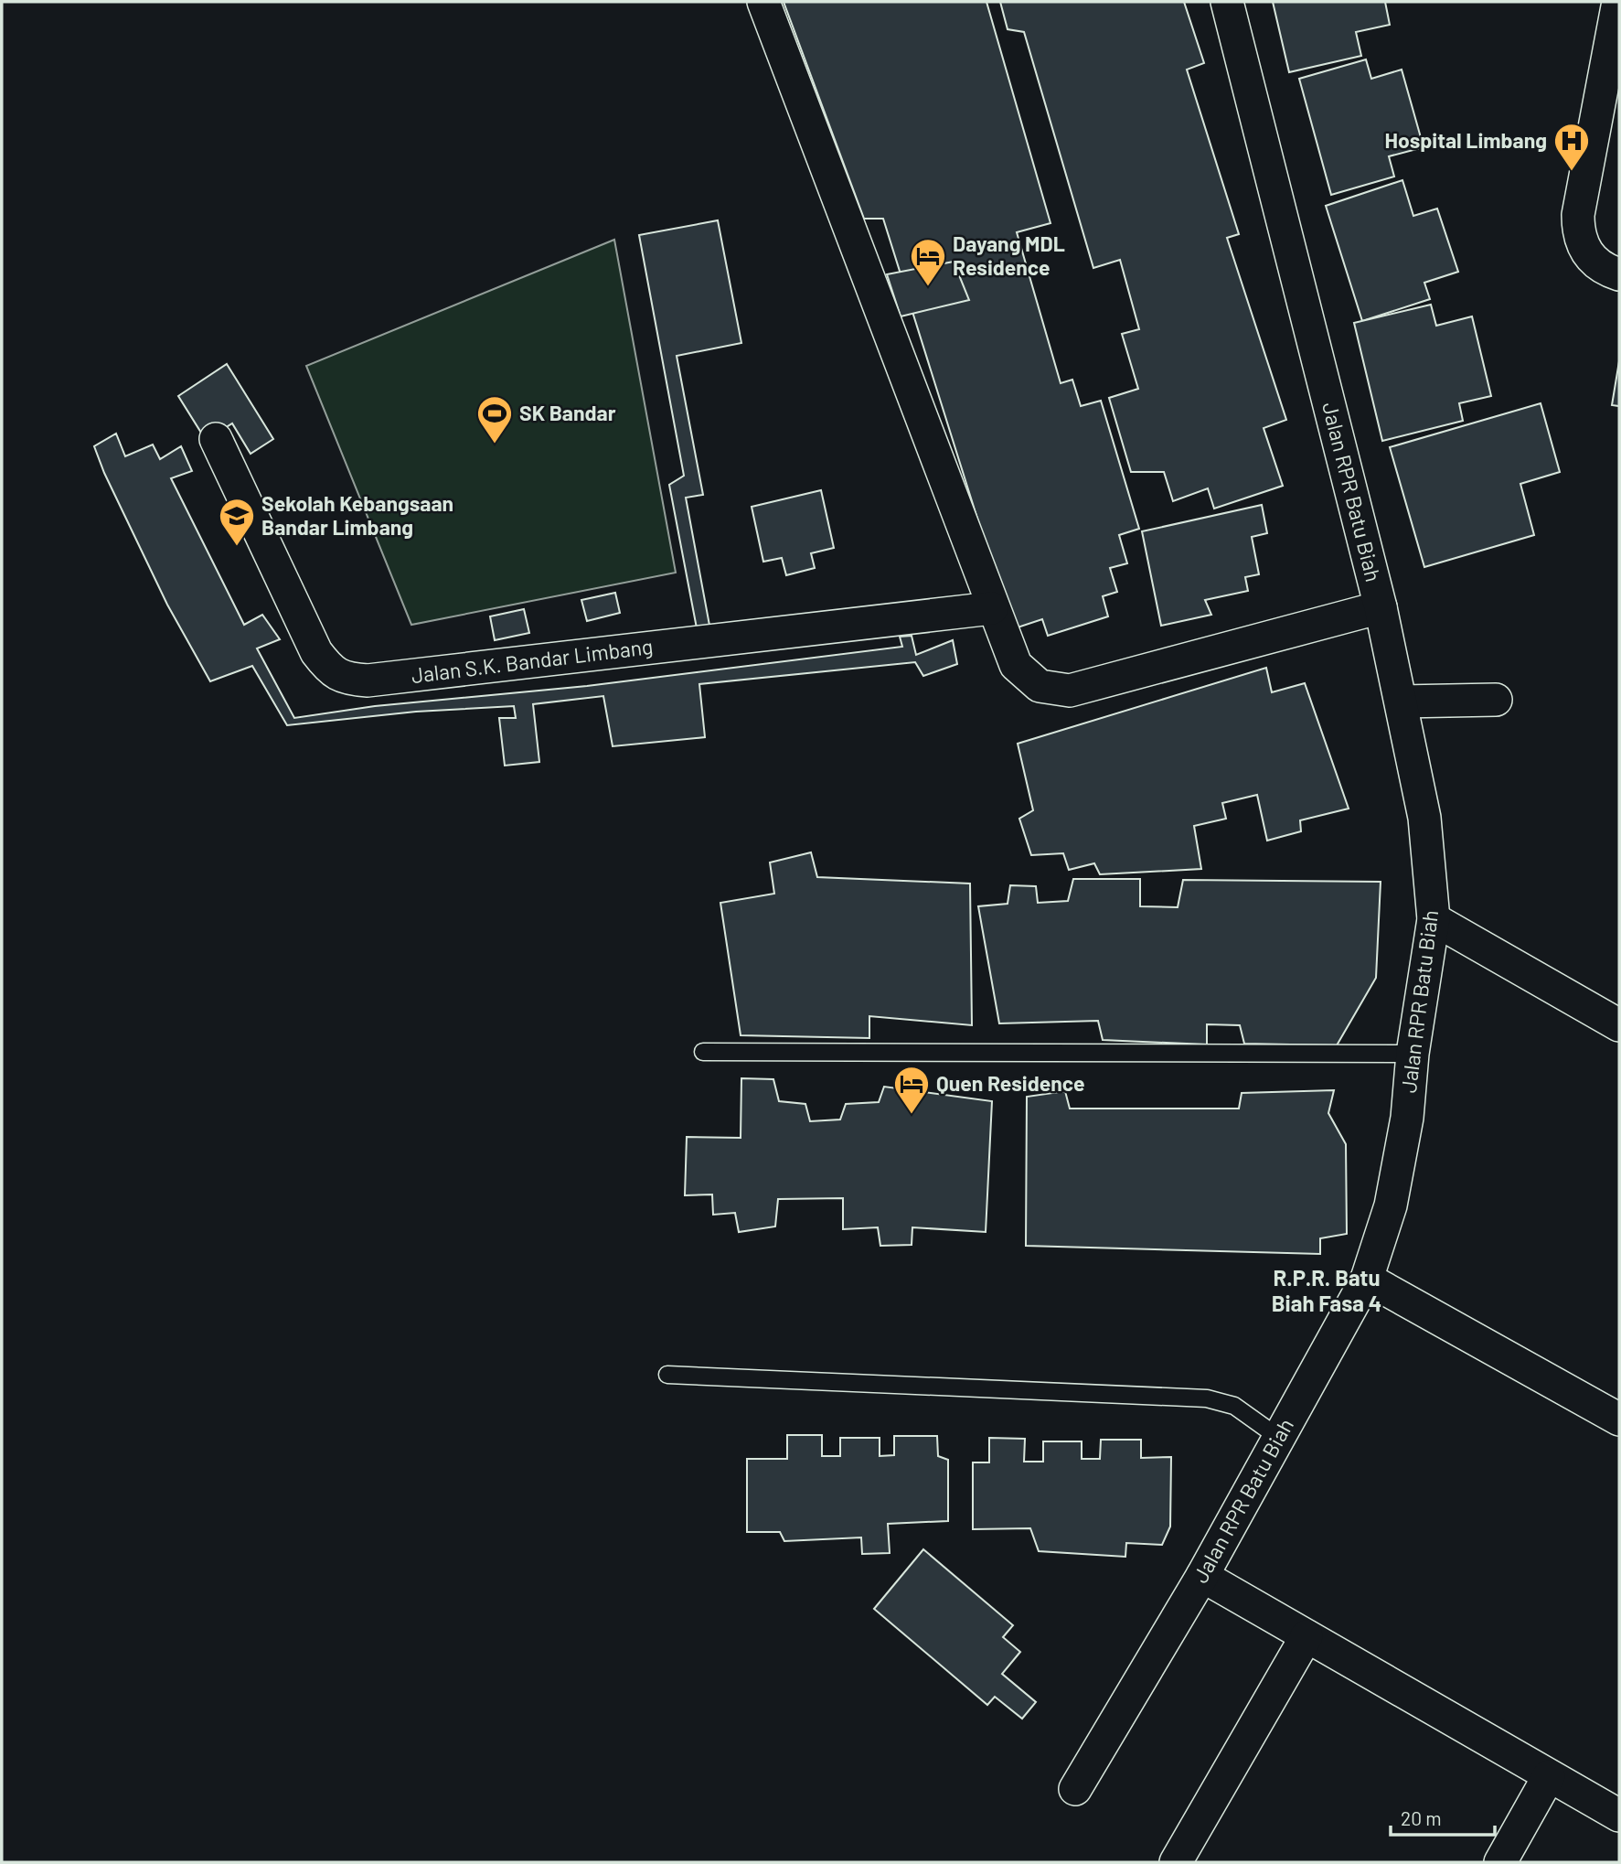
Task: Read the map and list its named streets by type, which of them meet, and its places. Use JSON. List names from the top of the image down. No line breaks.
{"streets":{"street":["Jalan RPR Batu Biah","Jalan S.K. Bandar Limbang"]},"districts":["R.P.R. Batu Biah Fasa 4"],"places":{"hospital":["Hospital Limbang"],"hotel":["Dayang MDL Residence","Quen Residence"],"sports":["SK Bandar"],"school or university":["Sekolah Kebangsaan Bandar Limbang"]},"scale_bar":"20 m"}
